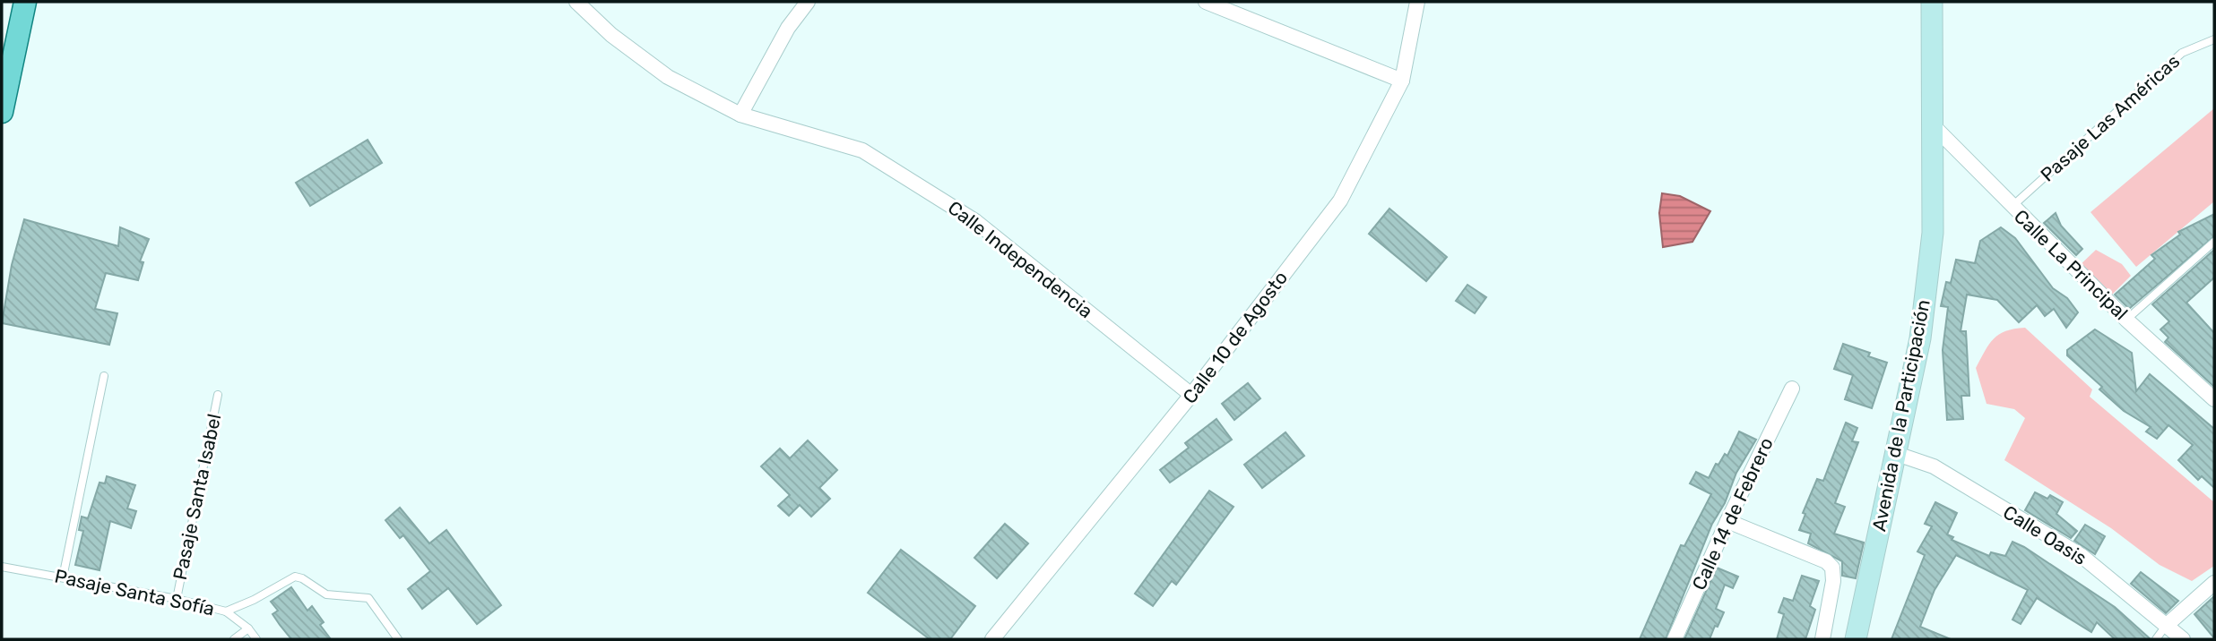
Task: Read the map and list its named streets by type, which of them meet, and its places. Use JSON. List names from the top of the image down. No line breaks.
{"streets":{"main road":["Avenida de la Participación"],"street":["Calle Independencia","Calle La Principal","Calle 10 de Agosto","Calle 14 de Febrero","Calle Oasis"],"lane":["Pasaje Las Américas","Pasaje Santa Isabel","Pasaje Santa Sofía"]},"crossings":[["Pasaje Las Américas","Calle La Principal"],["Calle Independencia","Calle 10 de Agosto"],["Calle La Principal","Avenida de la Participación"],["Avenida de la Participación","Calle Oasis"],["Pasaje Santa Isabel","Pasaje Santa Sofía"]]}
